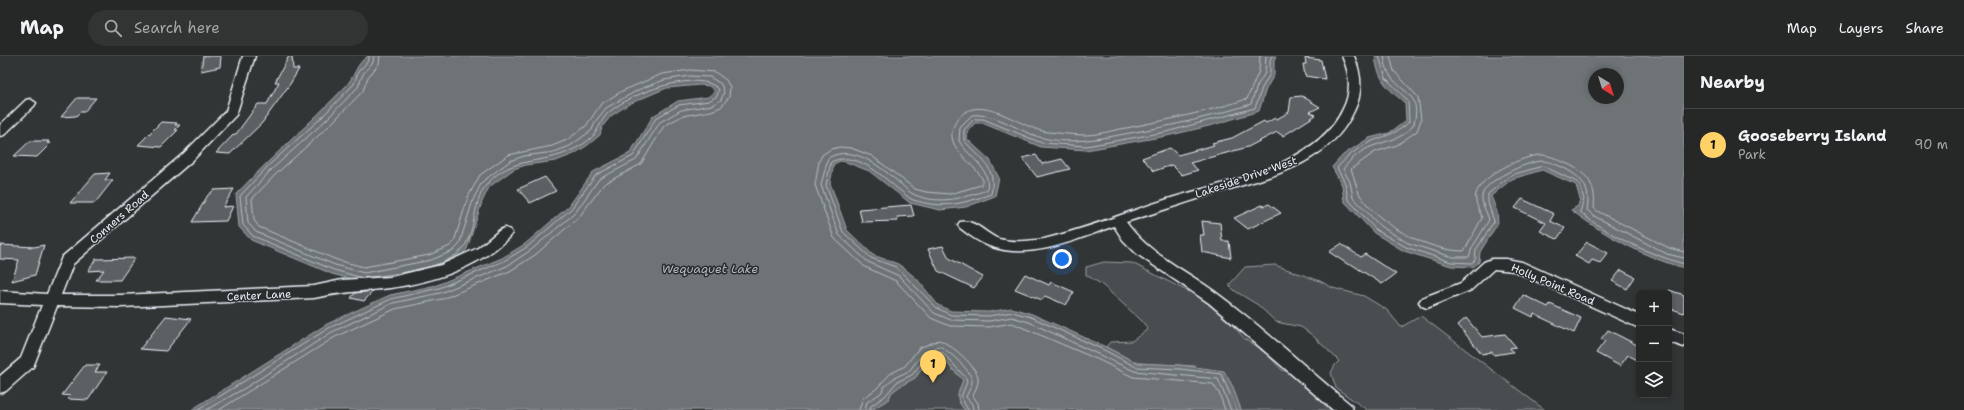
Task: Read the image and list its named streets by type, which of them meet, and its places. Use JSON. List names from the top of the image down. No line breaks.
{"streets":{"street":["Lakeside Drive West","Conners Road","Holly Point Road","Center Lane"]},"crossings":[["Conners Road","Center Lane"]],"water":["Wequaquet Lake"],"north":"bottom right","page":{"header":"Map","search":"Search here","nav":["Map","Layers","Share"],"heading":"Nearby","list":[{"mark":"1","name":"Gooseberry Island","note":"Park","value":"90 m"}],"map_buttons":["+","−"],"pins":"1"}}
